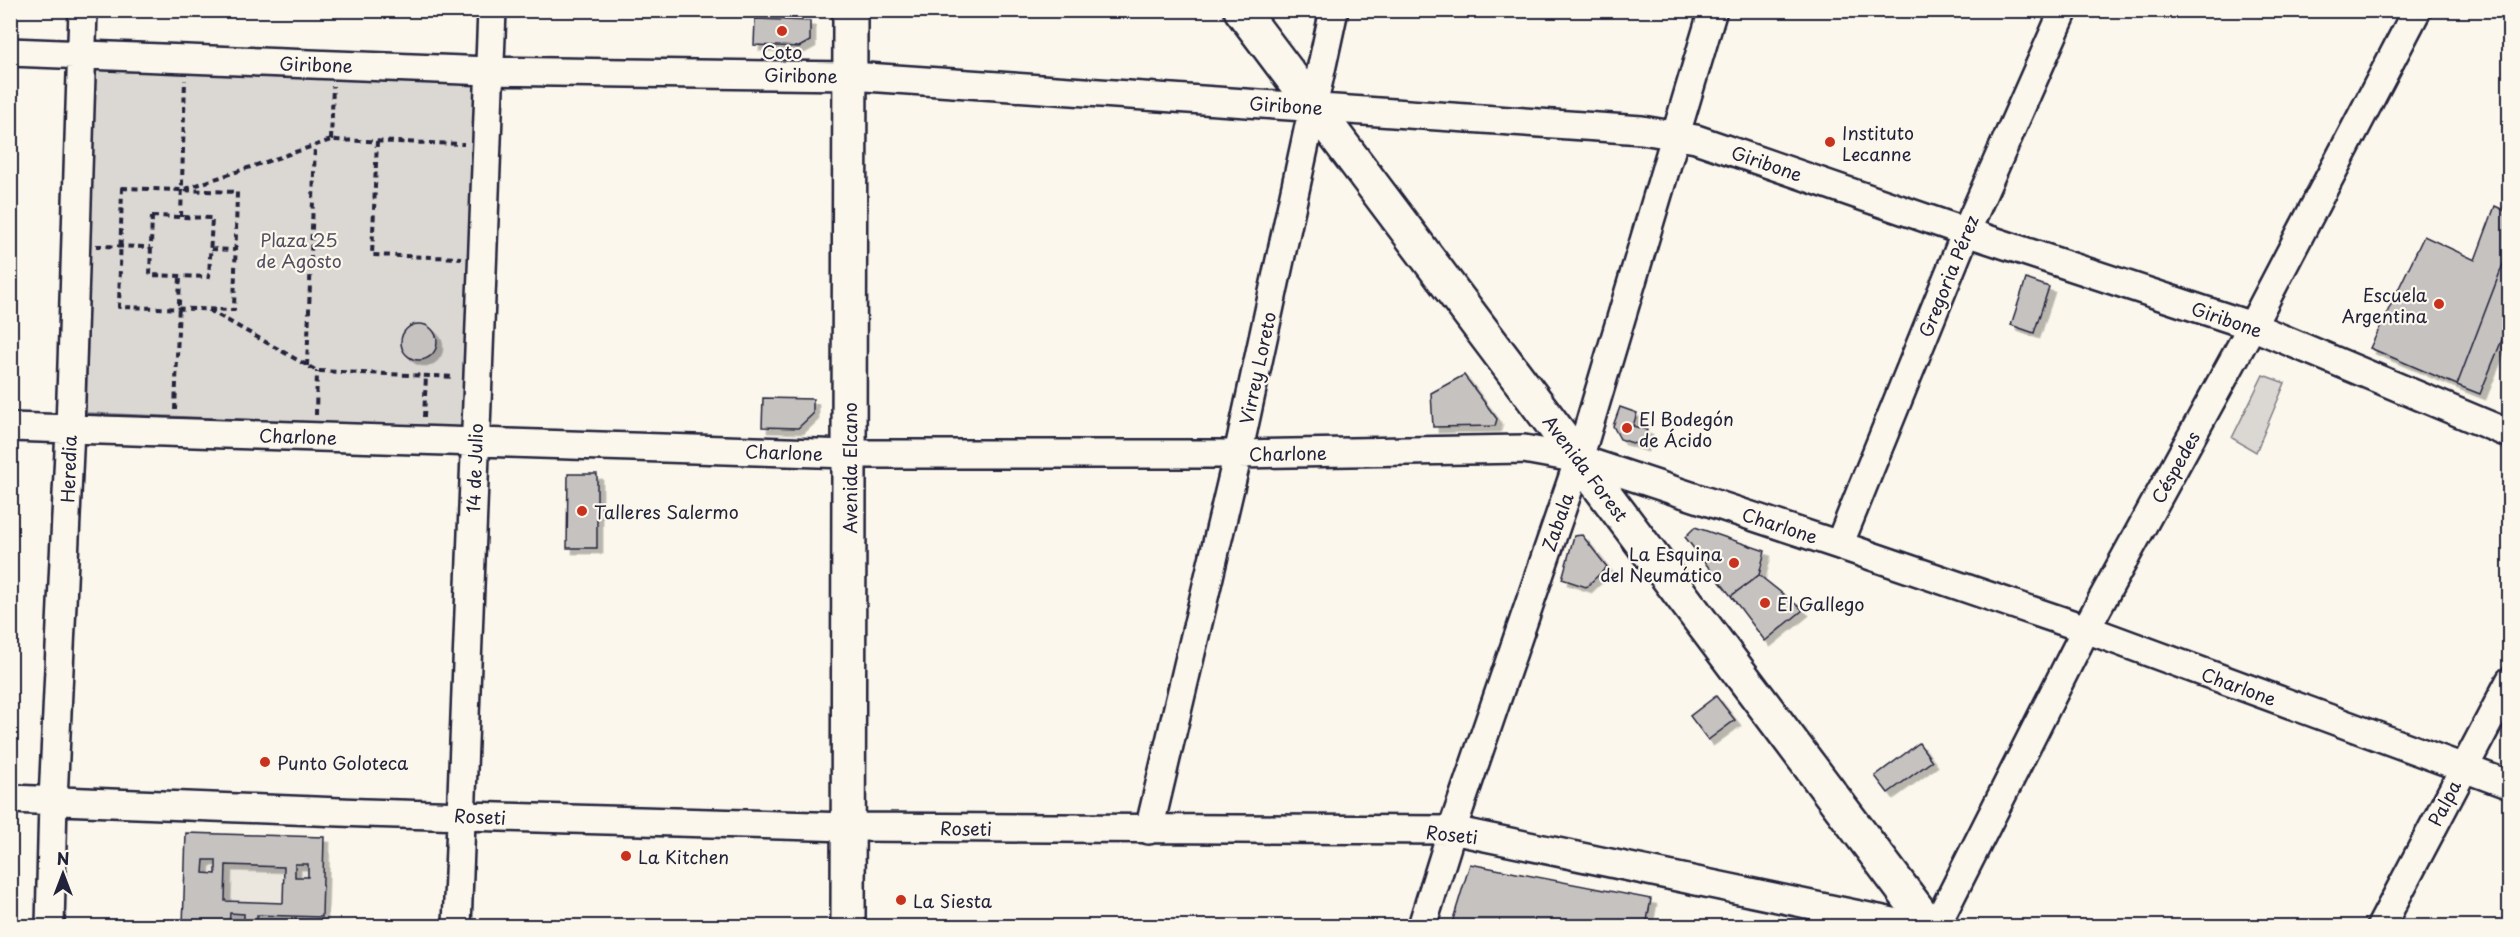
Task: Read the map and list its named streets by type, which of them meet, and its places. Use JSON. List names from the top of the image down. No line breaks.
{"streets":{"main road":["Avenida Elcano","Avenida Forest"],"street":["Giribone","Gregoria Pérez","Virrey Loreto","Charlone","Céspedes","14 de Julio","Heredia","Zabala","Palpa","Roseti"]},"crossings":[["Giribone","Gregoria Pérez"],["Giribone","Virrey Loreto"],["Giribone","Céspedes"],["Giribone","14 de Julio"],["Giribone","Avenida Elcano"],["Giribone","Avenida Forest"],["Giribone","Heredia"],["Giribone","Zabala"],["Gregoria Pérez","Charlone"],["Virrey Loreto","Charlone"],["Virrey Loreto","Avenida Forest"],["Virrey Loreto","Roseti"],["Charlone","Céspedes"],["Charlone","14 de Julio"],["Charlone","Avenida Elcano"],["Charlone","Avenida Forest"],["Charlone","Heredia"],["Charlone","Zabala"],["Charlone","Palpa"],["14 de Julio","Roseti"],["Avenida Elcano","Roseti"],["Avenida Forest","Zabala"],["Heredia","Roseti"],["Zabala","Roseti"]],"parks":["Plaza 25 de Agosto"],"places":["Coto","Instituto Lecanne","Escuela Argentina","El Bodegón de Ácido","Talleres Salermo","La Esquina del Neumático","El Gallego","Punto Goloteca","La Kitchen","La Siesta"],"north":"top"}
